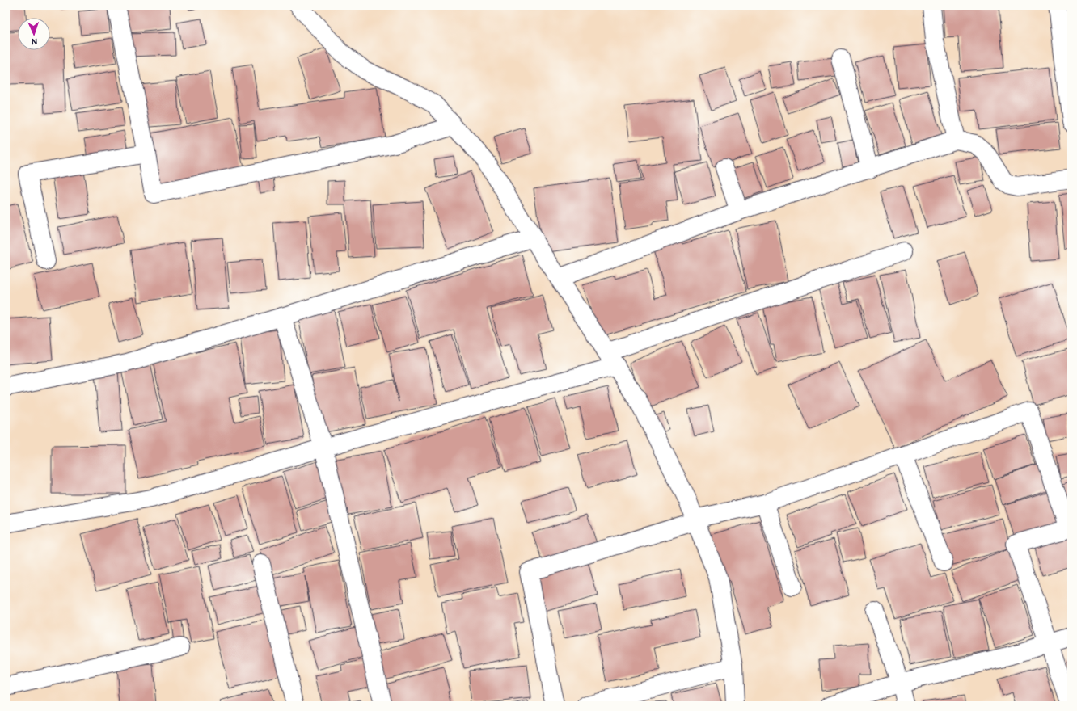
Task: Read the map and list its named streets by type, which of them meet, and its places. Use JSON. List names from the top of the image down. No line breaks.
{"north":"bottom"}
